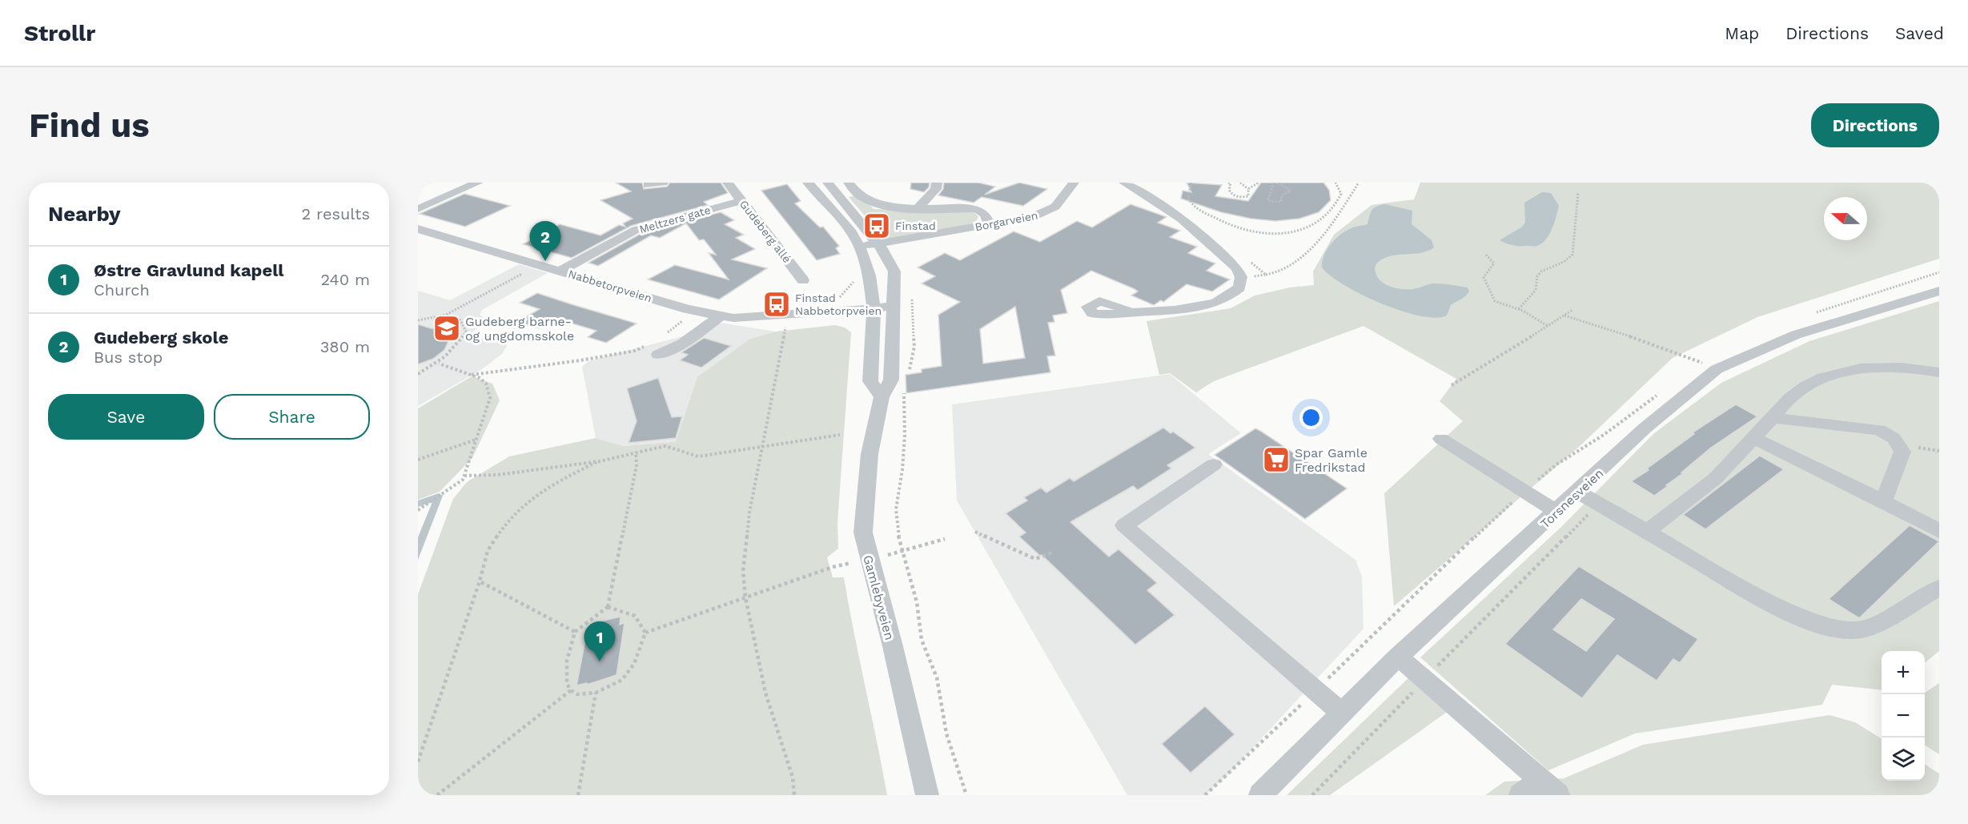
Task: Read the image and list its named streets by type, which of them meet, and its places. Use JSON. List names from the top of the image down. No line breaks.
{"streets":{"street":["Meltzers gate","Borgarveien","Gudeberg allé","Nabbetorpveien","Torsnesveien","Gamlebyveien"]},"crossings":[["Meltzers gate","Gudeberg allé"],["Meltzers gate","Nabbetorpveien"],["Borgarveien","Gamlebyveien"],["Nabbetorpveien","Gamlebyveien"]],"places":{"bus stop":["Finstad","Finstad Nabbetorpveien"],"school or university":["Gudeberg barne- og ungdomsskole"],"supermarket":["Spar Gamle Fredrikstad"]},"north":"left","page":{"header":"Strollr","nav":["Map","Directions","Saved"],"buttons":["Directions",["Save","Share"]],"title":"Find us","heading":["Nearby","2 results"],"pins":["2","1"],"list":[{"mark":"1","name":"Østre Gravlund kapell","note":"Church","value":"240 m"},{"mark":"2","name":"Gudeberg skole","note":"Bus stop","value":"380 m"}],"map_buttons":["+","−"]}}
